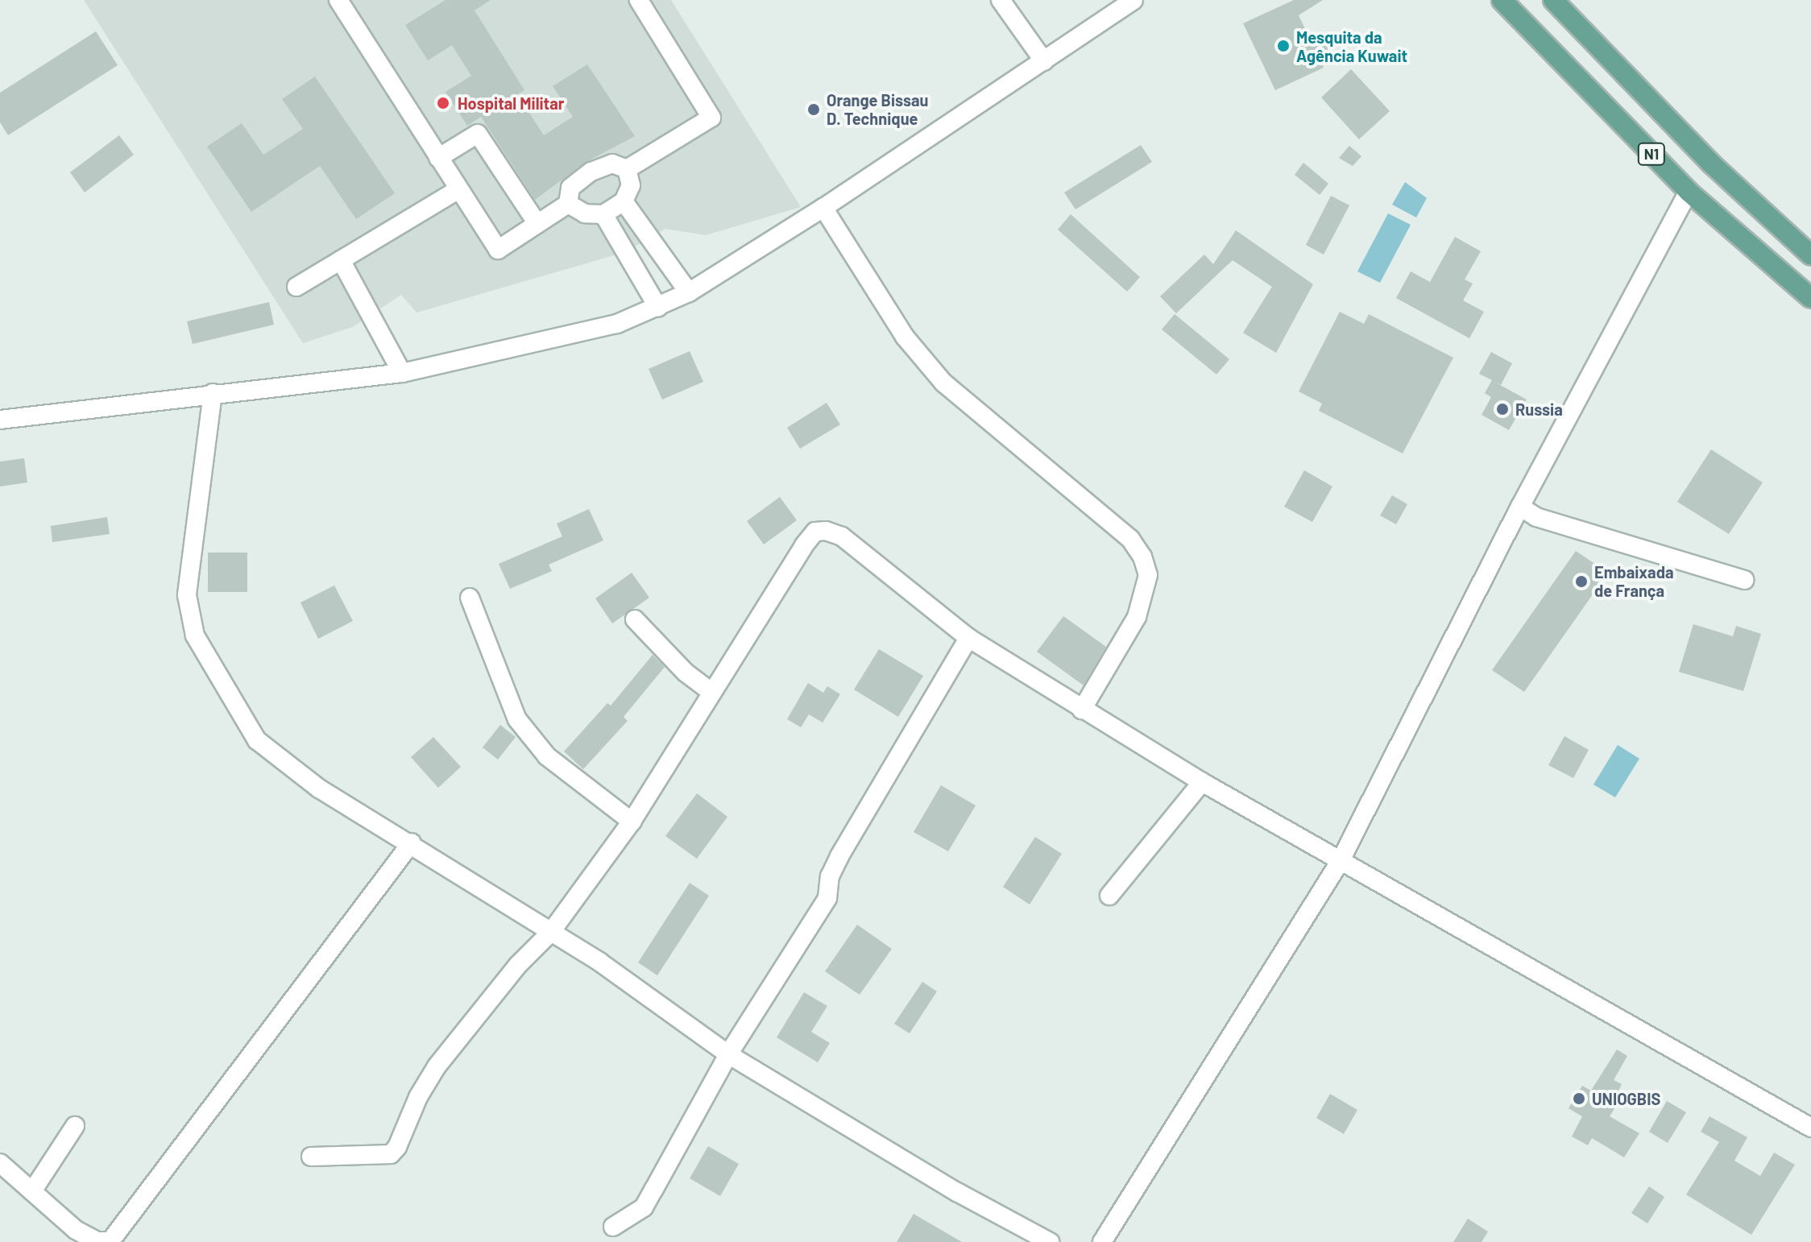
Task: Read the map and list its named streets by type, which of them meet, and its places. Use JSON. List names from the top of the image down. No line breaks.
{"streets":{"main road":["N1"]},"places":["Mesquita da Agência Kuwait","Hospital Militar","Orange Bissau D. Technique","Russia","Embaixada de França","UNIOGBIS"]}
